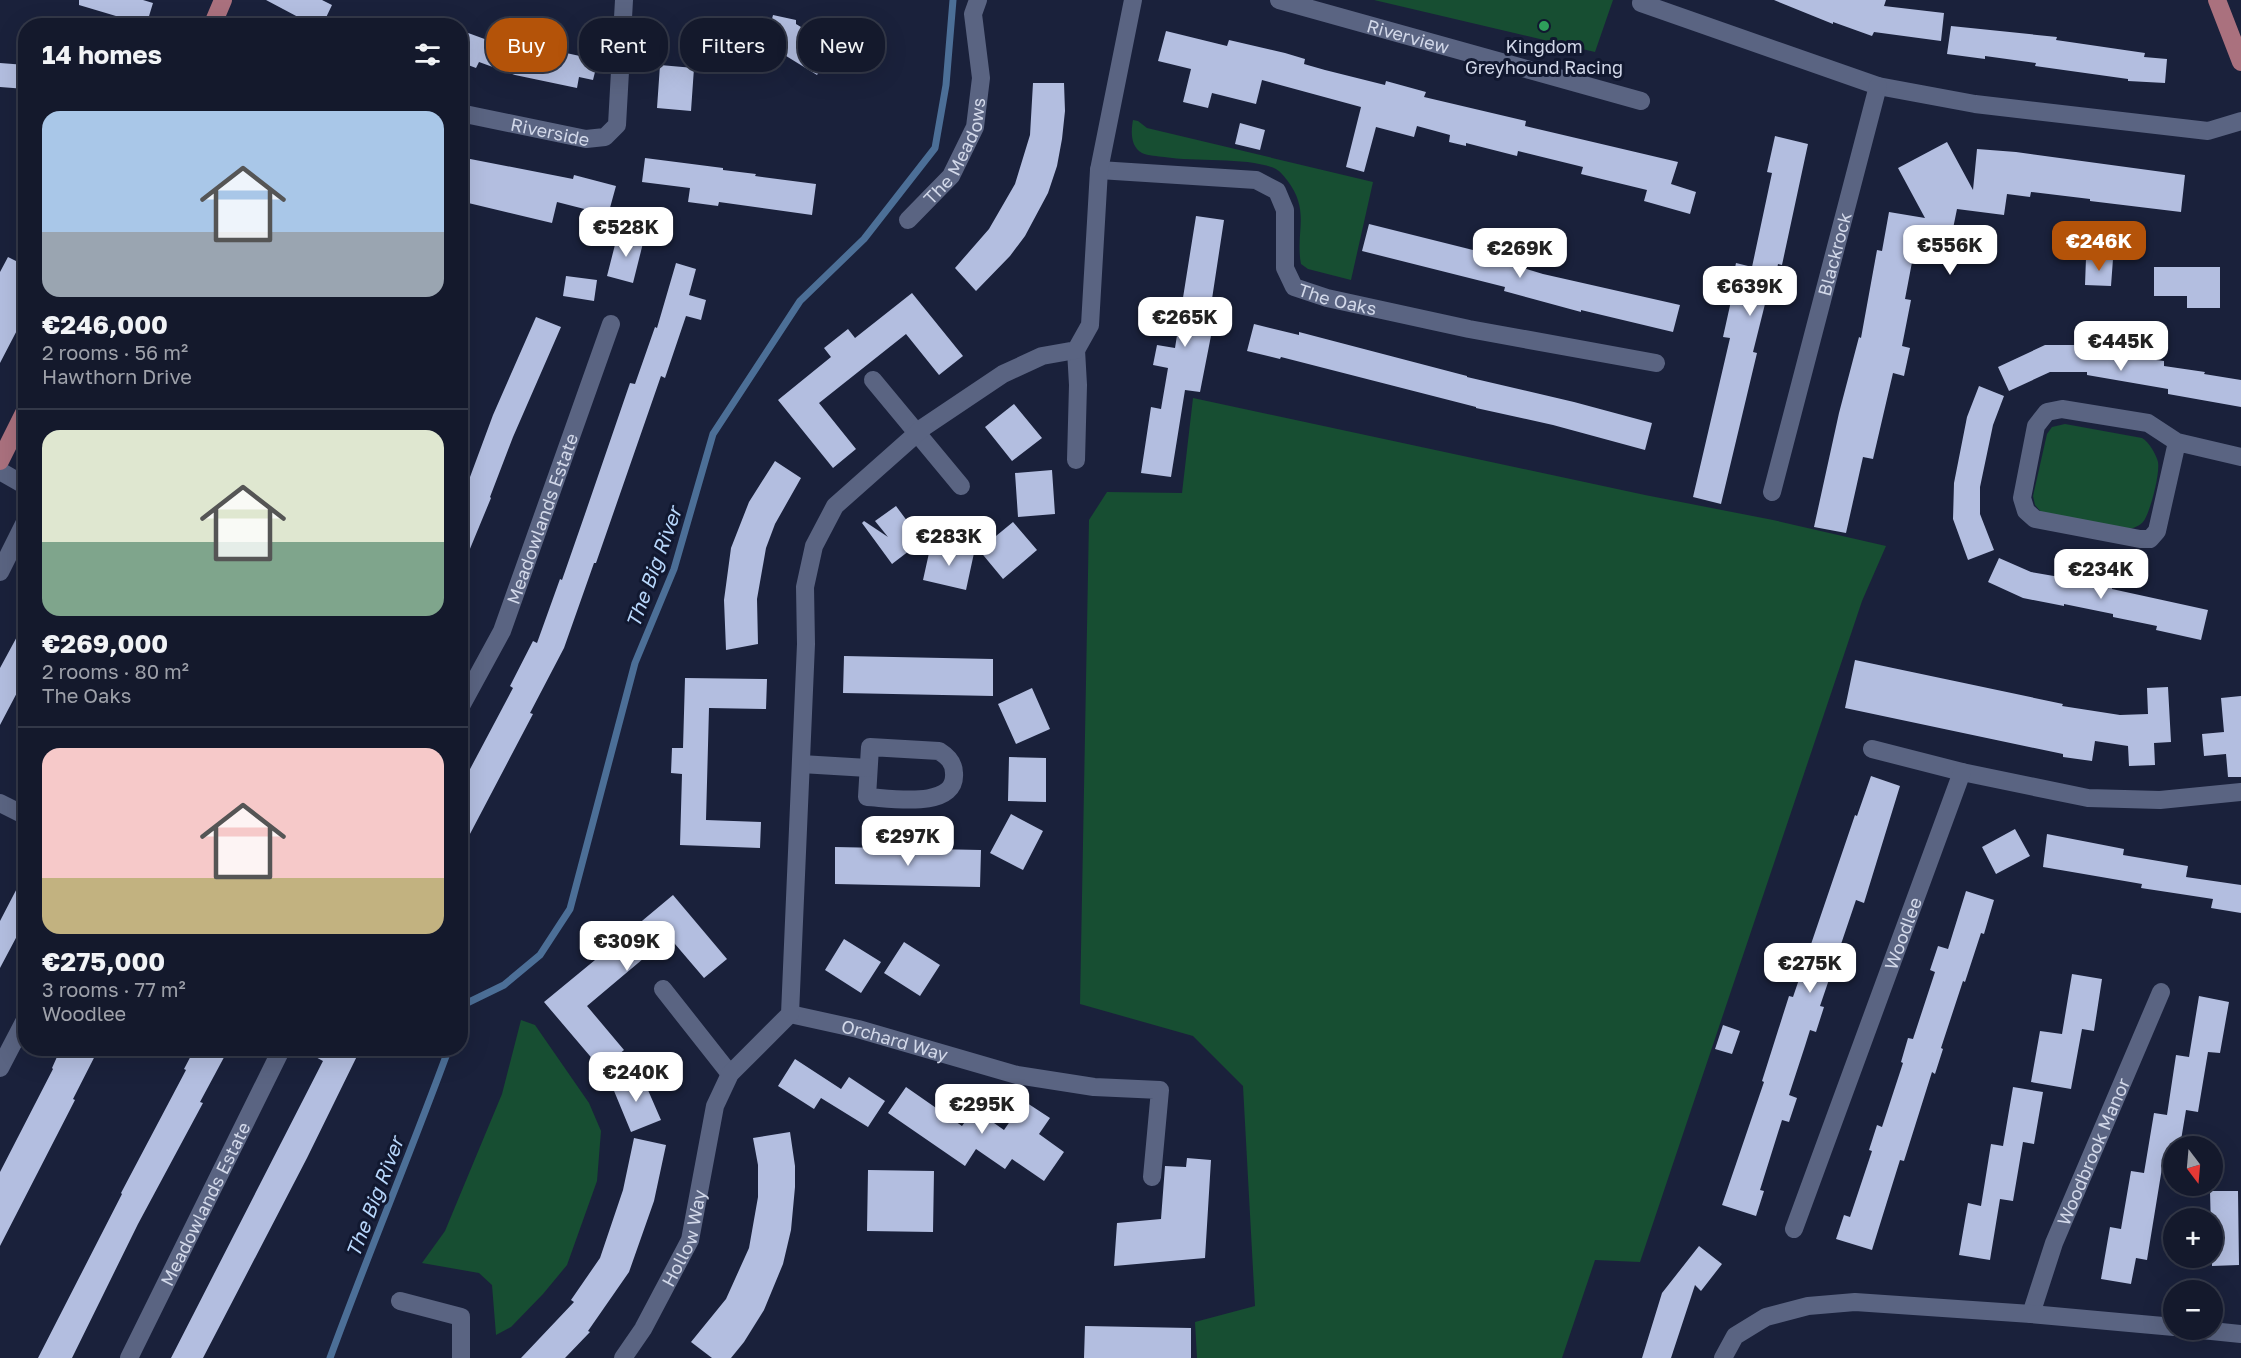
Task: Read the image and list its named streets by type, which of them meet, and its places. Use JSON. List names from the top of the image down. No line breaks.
{"streets":{"street":["Riverview","Riverside","The Meadows","Blackrock","The Oaks","Meadowlands Estate","Woodlee","Orchard Way","Woodbrook Manor","Hollow Way"]},"water":["The Big River"],"places":["Kingdom Greyhound Racing"],"north":"bottom","page":{"chip":["Buy","Rent","Filters","New"],"heading":"14 homes","list":[{"name":"€246,000","note":"2 rooms · 56 m² · Hawthorn Drive"},{"name":"€269,000","note":"2 rooms · 80 m² · The Oaks"},{"name":"€275,000","note":"3 rooms · 77 m² · Woodlee"}],"price":["€528K","€246K","€556K","€269K","€639K","€265K","€445K","€283K","€234K","€297K","€309K","€275K","€240K","€295K"],"map_buttons":["+","−"]}}
